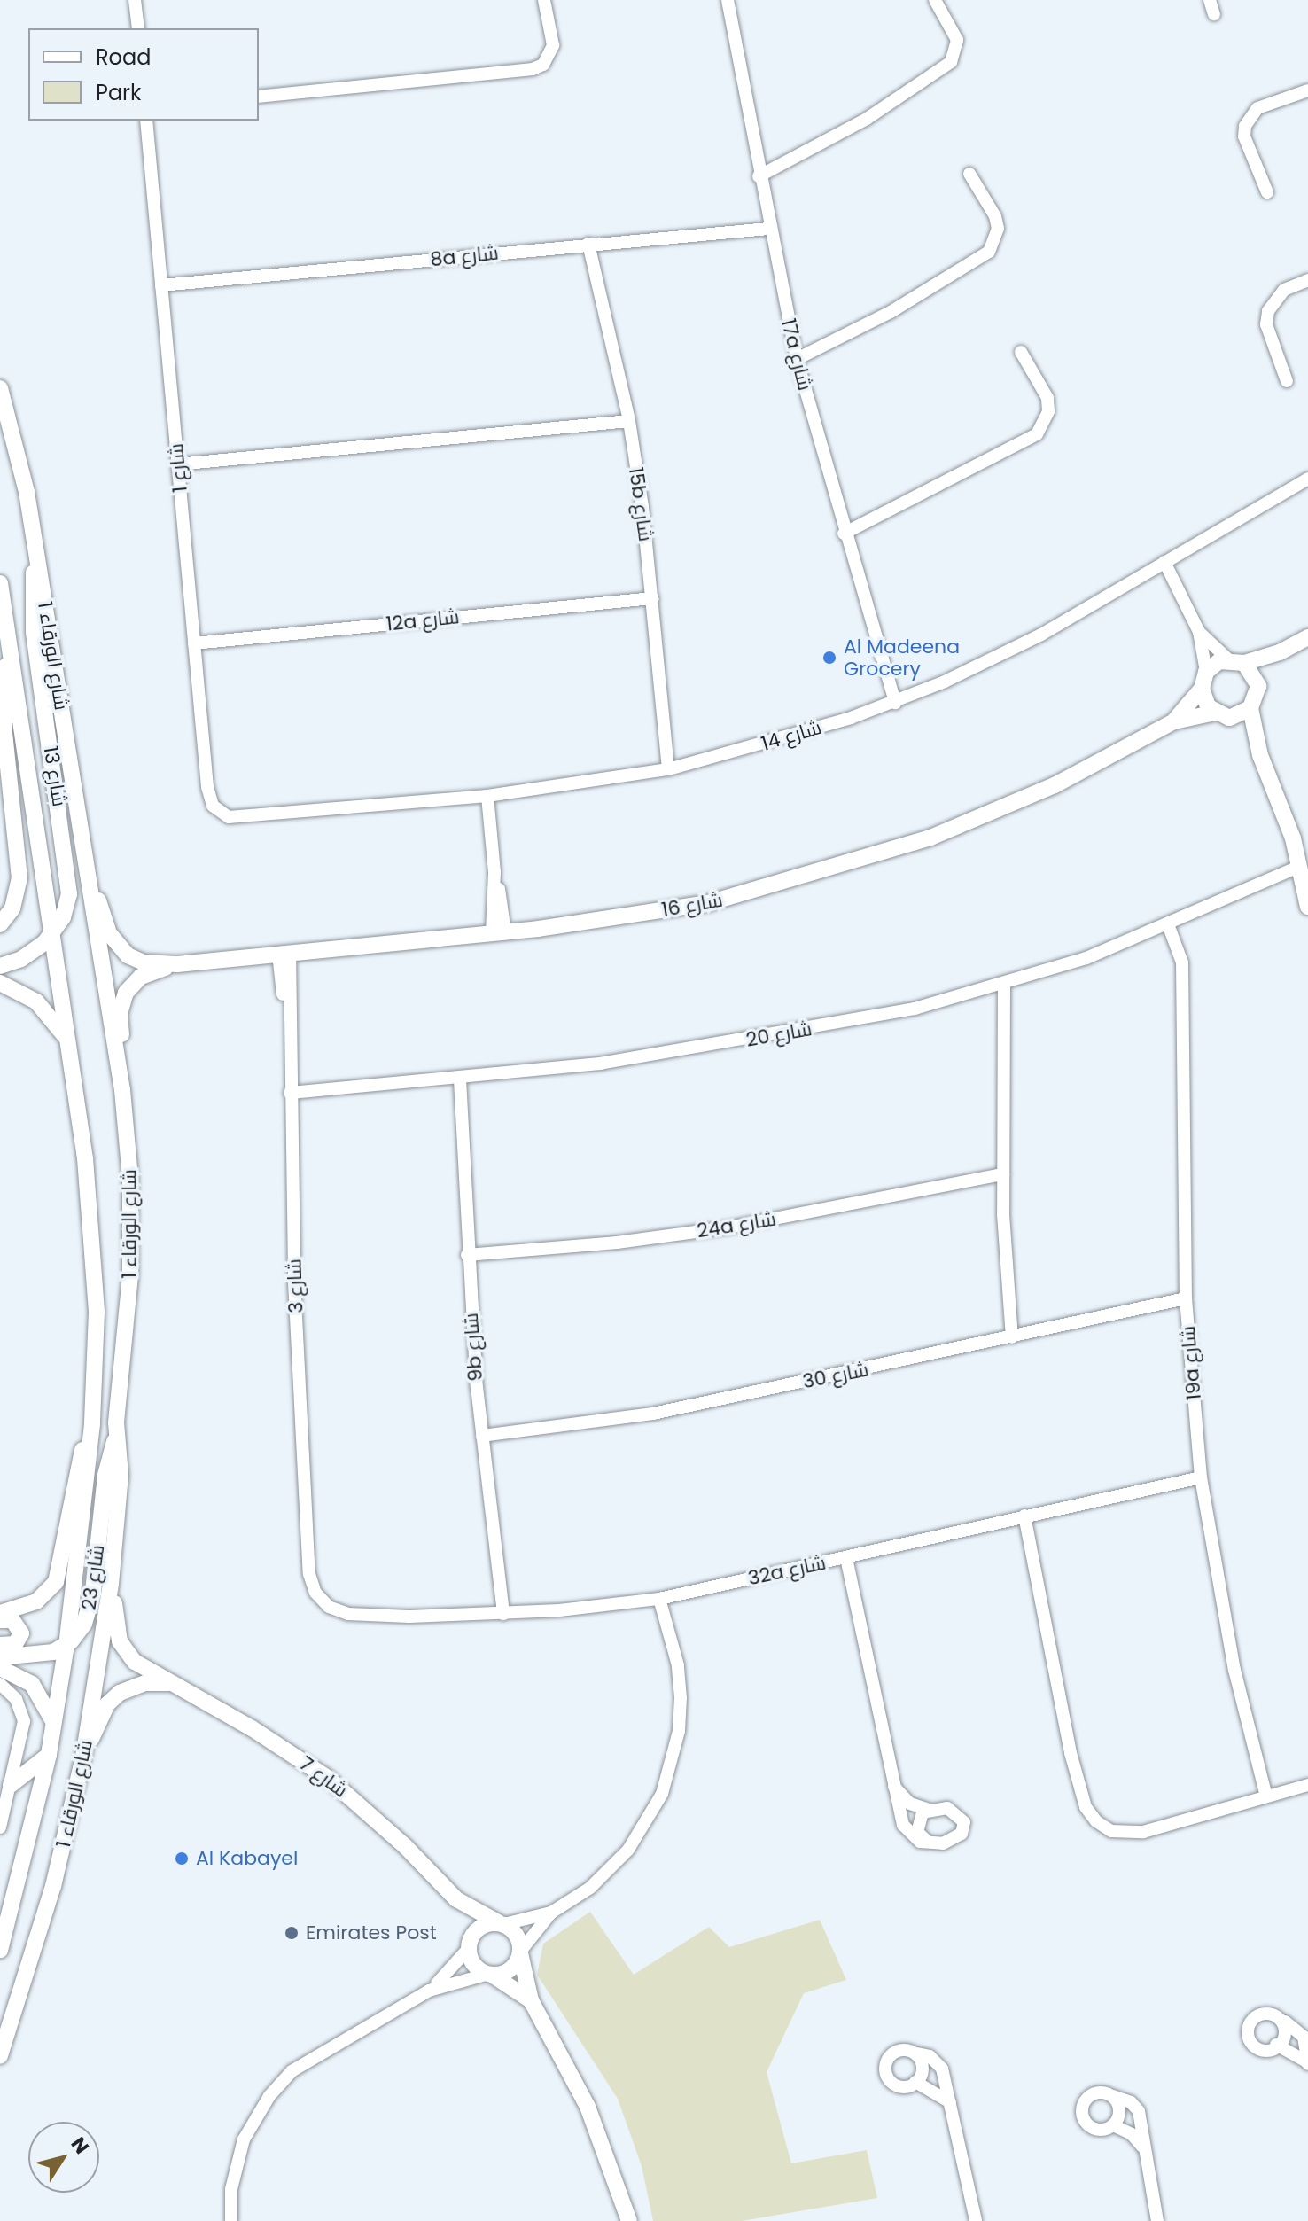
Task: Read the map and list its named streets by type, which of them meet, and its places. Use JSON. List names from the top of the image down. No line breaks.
{"streets":{"street":["8a شارع","17a شارع","شارع 1","15b شارع","12a شارع","شارع الورقاء 1","شارع 14","شارع 13","شارع 16","شارع 20","24a شارع","شارع 3","9b شارع","19a شارع","شارع 30","32a شارع","شارع 23","شارع 7"]},"crossings":[["8a شارع","17a شارع"],["8a شارع","شارع 1"],["8a شارع","15b شارع"],["17a شارع","شارع 14"],["شارع 1","12a شارع"],["شارع 1","شارع 14"],["15b شارع","12a شارع"],["15b شارع","شارع 14"],["شارع الورقاء 1","شارع 13"],["شارع الورقاء 1","شارع 16"],["شارع الورقاء 1","شارع 23"],["شارع الورقاء 1","شارع 7"],["شارع 16","شارع 3"],["شارع 20","شارع 3"],["شارع 20","9b شارع"],["شارع 20","19a شارع"],["24a شارع","9b شارع"],["شارع 3","32a شارع"],["9b شارع","شارع 30"],["9b شارع","32a شارع"],["19a شارع","شارع 30"],["19a شارع","32a شارع"]],"places":["Al Madeena Grocery","Al Kabayel","Emirates Post"],"legend":["Road","Park"],"north":"top right"}
